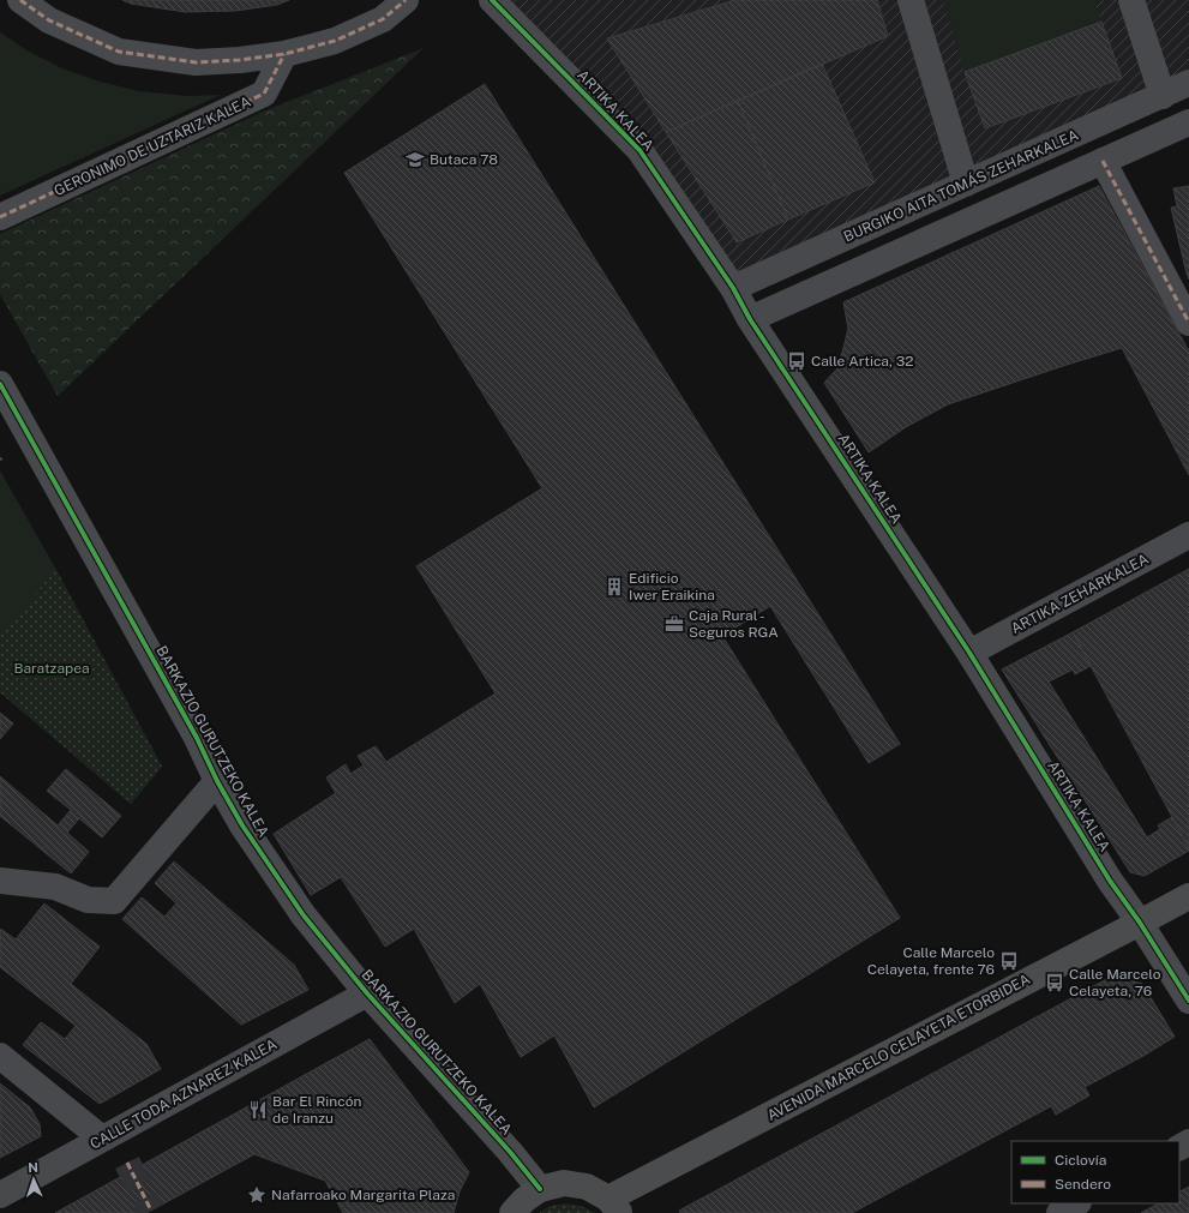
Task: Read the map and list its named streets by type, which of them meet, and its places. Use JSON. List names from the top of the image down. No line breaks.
{"streets":{"main road":["AVENIDA MARCELO CELAYETA ETORBIDEA"],"street":["ARTIKA KALEA","GERONIMO DE UZTARIZ KALEA","BURGIKO AITA TOMÁS ZEHARKALEA","ARTIKA ZEHARKALEA","BARKAZIO GURUTZEKO KALEA","CALLE TODA AZNAREZ KALEA"]},"crossings":[["ARTIKA KALEA","BURGIKO AITA TOMÁS ZEHARKALEA"],["ARTIKA KALEA","ARTIKA ZEHARKALEA"],["ARTIKA KALEA","AVENIDA MARCELO CELAYETA ETORBIDEA"],["BARKAZIO GURUTZEKO KALEA","CALLE TODA AZNAREZ KALEA"]],"parks":["Baratzapea"],"places":{"school or university":["Butaca 78"],"bus stop":["Calle Artica, 32","Calle Marcelo Celayeta, frente 76","Calle Marcelo Celayeta, 76"],"building":["Edificio Iwer Eraikina"],"office":["Caja Rural - Seguros RGA"],"restaurant":["Bar El Rincón de Iranzu"],"place":["Nafarroako Margarita Plaza"]},"legend":["Ciclovía","Sendero"],"north":"top"}
